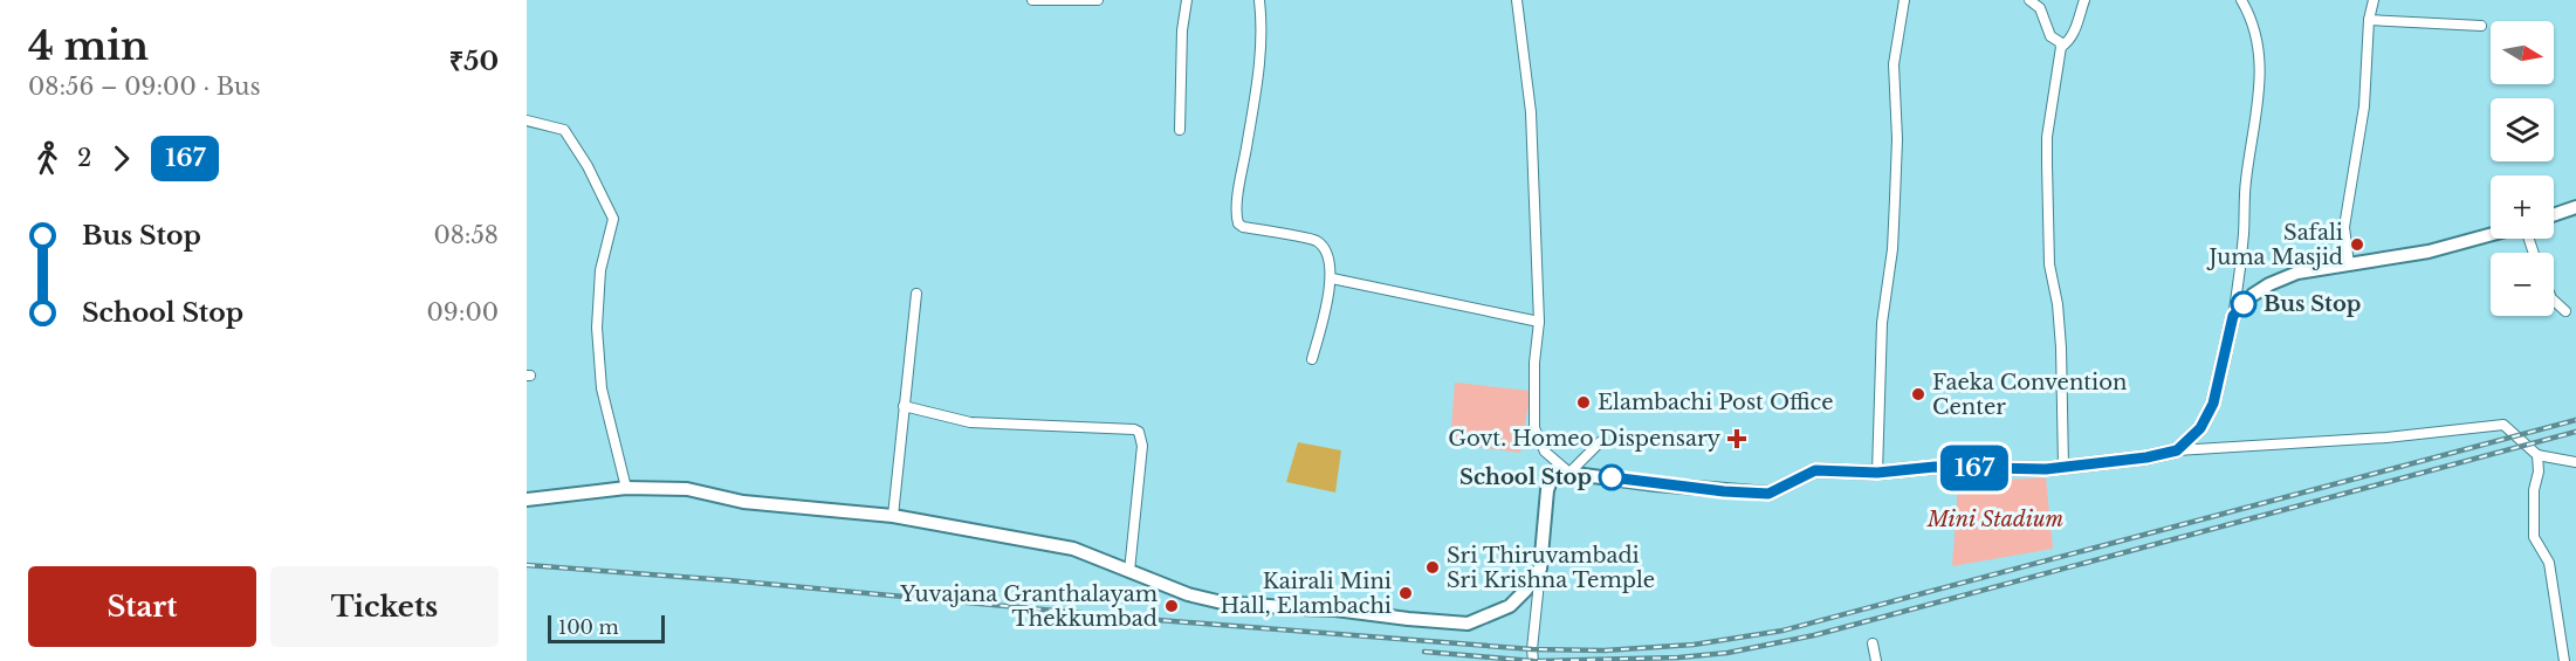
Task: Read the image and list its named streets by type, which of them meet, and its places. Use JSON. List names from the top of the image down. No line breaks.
{"parks":["Mini Stadium"],"places":{"other":["Safali Juma Masjid","Bus Stop","Faeka Convention Center","Elambachi Post Office","School Stop","Sri Thiruvambadi Sri Krishna Temple","Kairali Mini Hall, Elambachi","Yuvajana Granthalayam Thekkumbad"],"health":["Govt. Homeo Dispensary"]},"lines":["bus line 167"],"scale_bar":"100 m","north":"right","page":{"heading":["4 min","08:56 – 09:00 · Bus","₹50"],"on_map":"167","map_buttons":["+","−"],"legs":["2","167"],"list":[{"name":"Bus Stop","value":"08:58"},{"name":"School Stop","value":"09:00"}],"buttons":["Start","Tickets"],"scale":"100 m"}}
